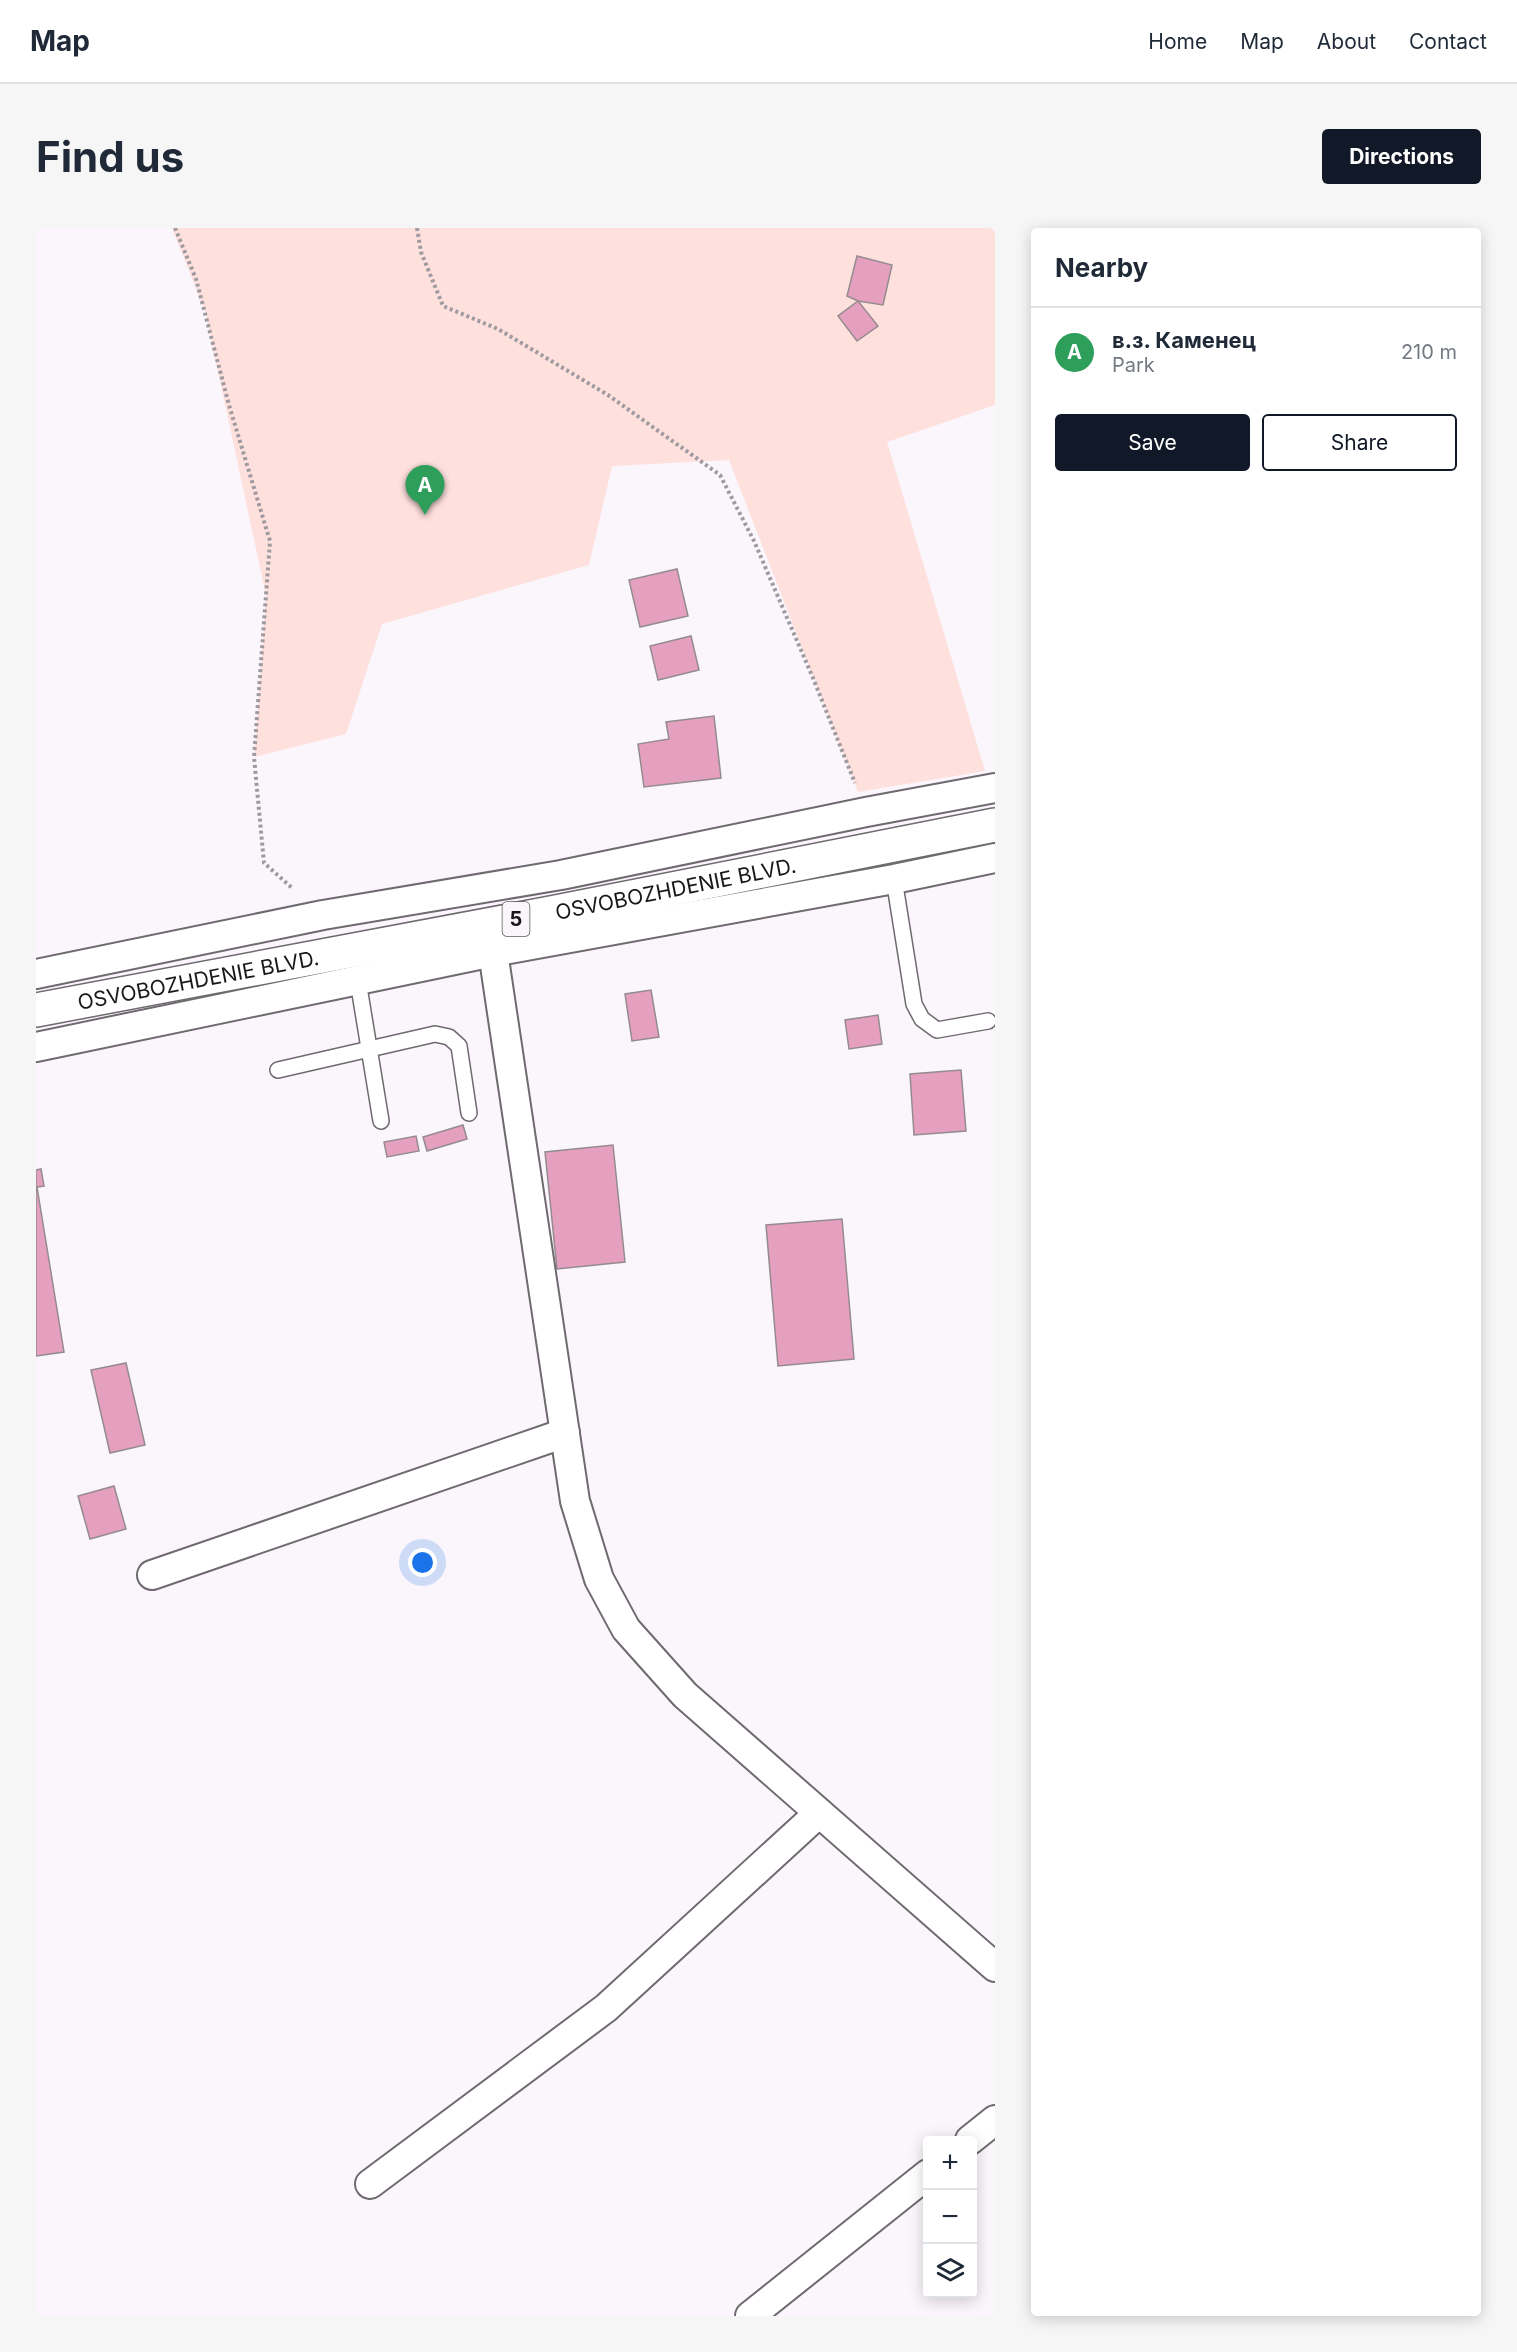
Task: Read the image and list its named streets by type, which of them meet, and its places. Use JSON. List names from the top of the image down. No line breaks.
{"streets":{"main road":["OSVOBOZHDENIE BLVD.","5"]},"page":{"header":"Map","nav":["Home","Map","About","Contact"],"buttons":["Directions",["Save","Share"]],"title":"Find us","heading":"Nearby","list":[{"mark":"A","name":"в.з. Каменец","note":"Park","value":"210 m"}],"pins":"A","map_buttons":["+","−"]}}
